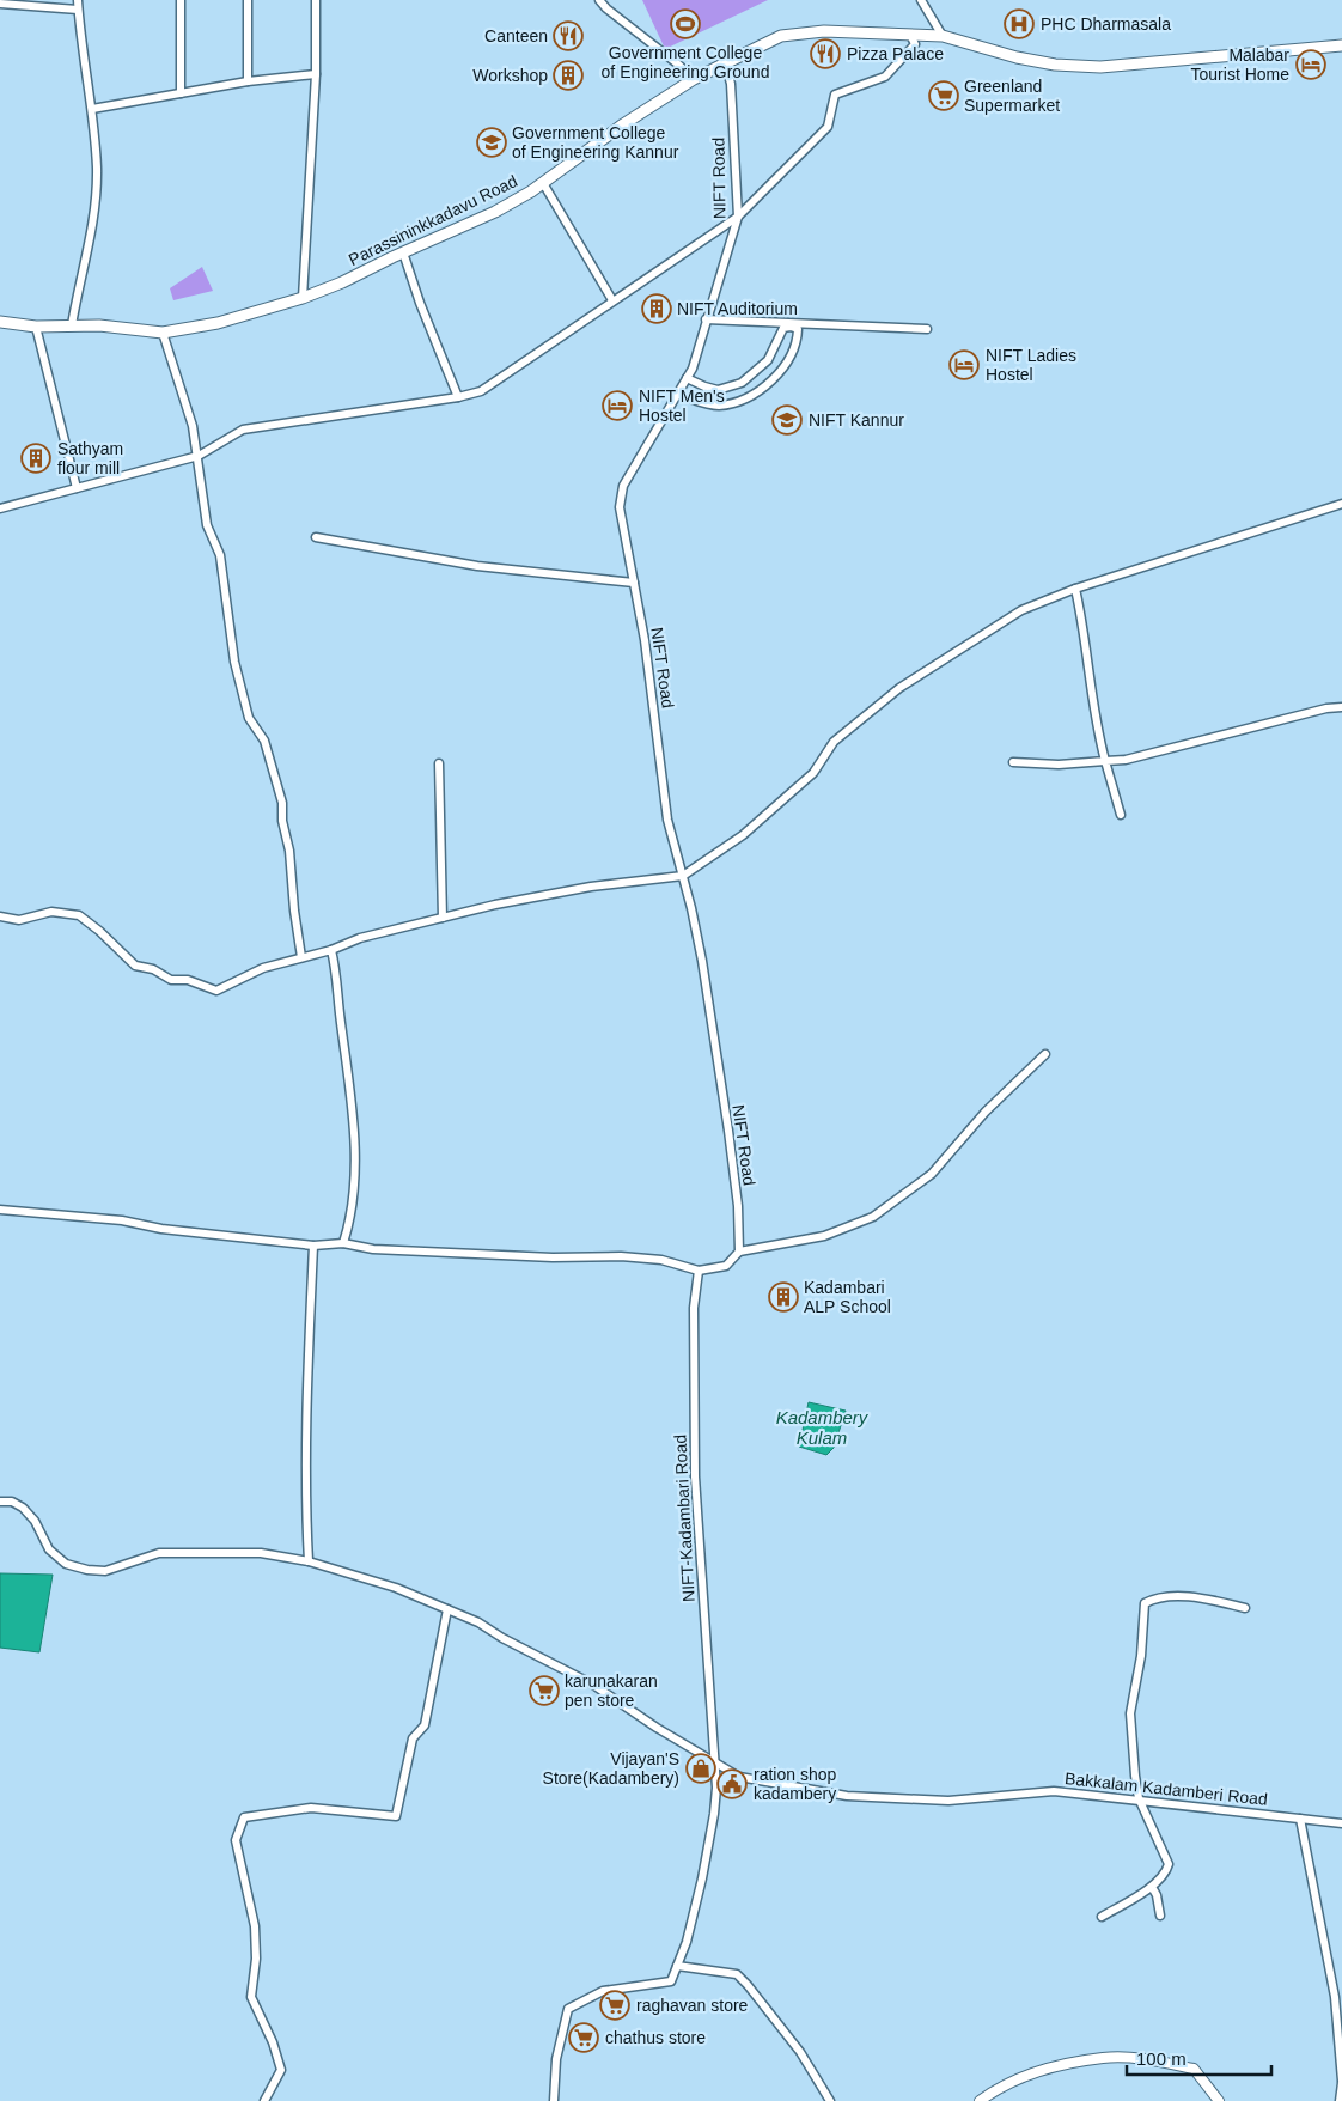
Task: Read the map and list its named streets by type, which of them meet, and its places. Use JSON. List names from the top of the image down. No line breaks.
{"streets":{"main road":["Parassininkkadavu Road"],"street":["NIFT Road","NIFT-Kadambari Road","Bakkalam Kadamberi Road"]},"crossings":[["NIFT Road","Parassininkkadavu Road"],["NIFT-Kadambari Road","Bakkalam Kadamberi Road"]],"water":["Kadambery Kulam"],"places":{"sports":["Government College of Engineering Ground"],"hospital":["PHC Dharmasala"],"restaurant":["Canteen","Pizza Palace"],"hotel":["Malabar Tourist Home","NIFT Ladies Hostel","NIFT Men's Hostel"],"building":["Workshop","NIFT Auditorium","Sathyam flour mill","Kadambari ALP School"],"supermarket":["Greenland Supermarket","karunakaran pen store","raghavan store","chathus store"],"school or university":["Government College of Engineering Kannur","NIFT Kannur"],"shop":["Vijayan'S Store(Kadambery)"],"public building":["ration shop kadambery"]},"scale_bar":"100 m"}
